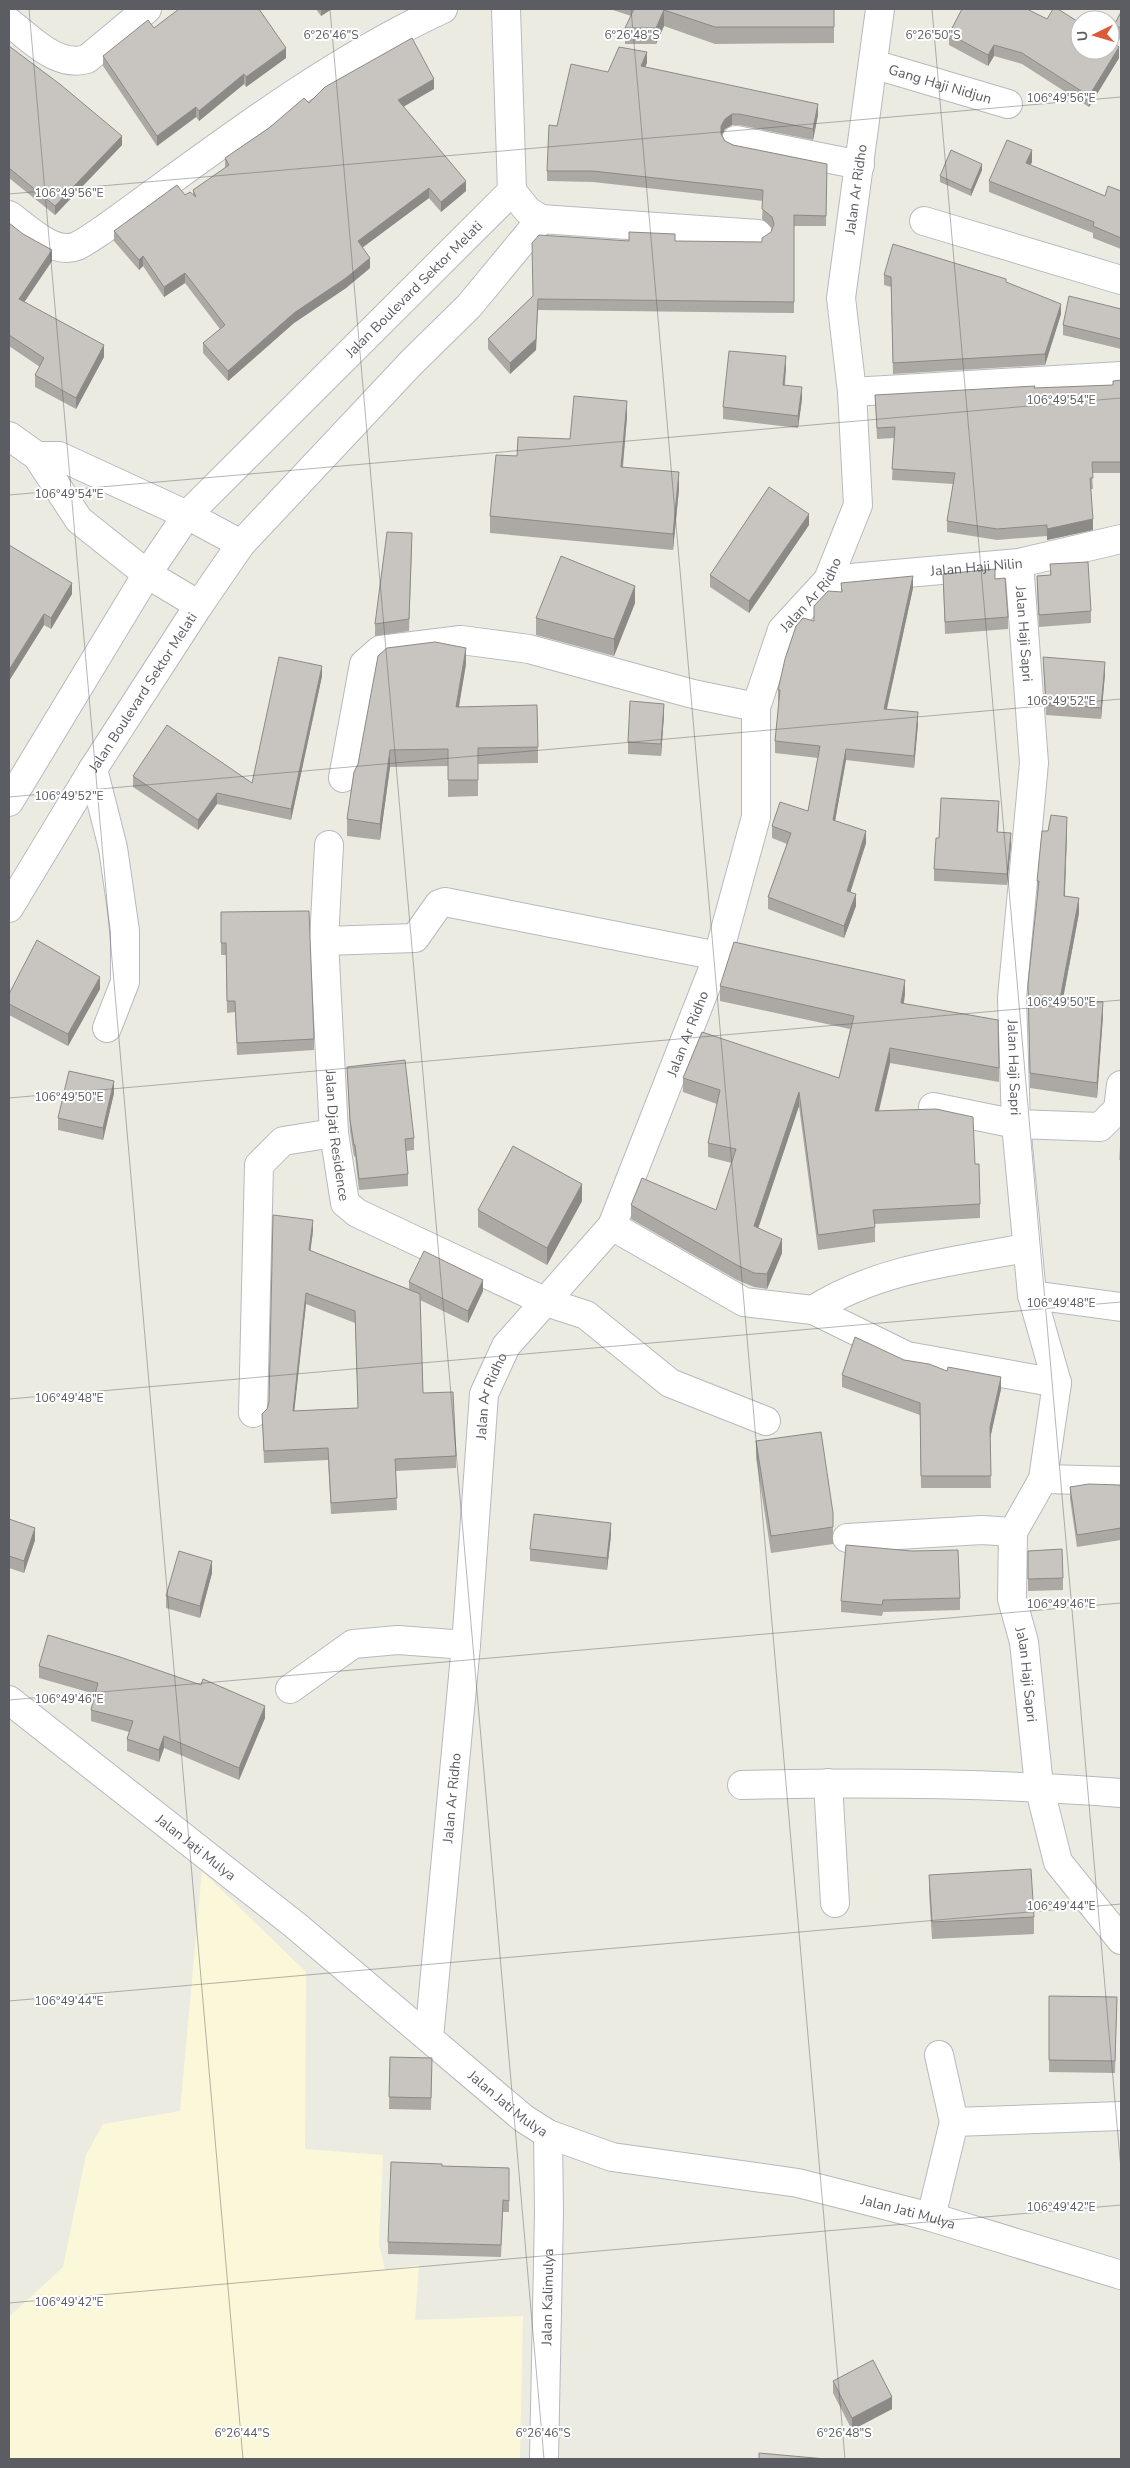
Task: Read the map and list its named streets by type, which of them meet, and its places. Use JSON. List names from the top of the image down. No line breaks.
{"streets":{"street":["Gang Haji Nidjun","Jalan Ar Ridho","Jalan Boulevard Sektor Melati","Jalan Haji Nilin","Jalan Haji Sapri","Jalan Djati Residence","Jalan Jati Mulya","Jalan Kalimulya"]},"crossings":[["Gang Haji Nidjun","Jalan Ar Ridho"],["Jalan Ar Ridho","Jalan Haji Nilin"],["Jalan Ar Ridho","Jalan Djati Residence"],["Jalan Ar Ridho","Jalan Jati Mulya"],["Jalan Haji Nilin","Jalan Haji Sapri"],["Jalan Jati Mulya","Jalan Kalimulya"]],"north":"left","coordinates":["6°26'46\"S","6°26'48\"S","6°26'50\"S","106°49'56\"E","106°49'54\"E","106°49'52\"E","106°49'50\"E","106°49'48\"E","106°49'46\"E","106°49'44\"E","106°49'42\"E","6°26'44\"S"]}
